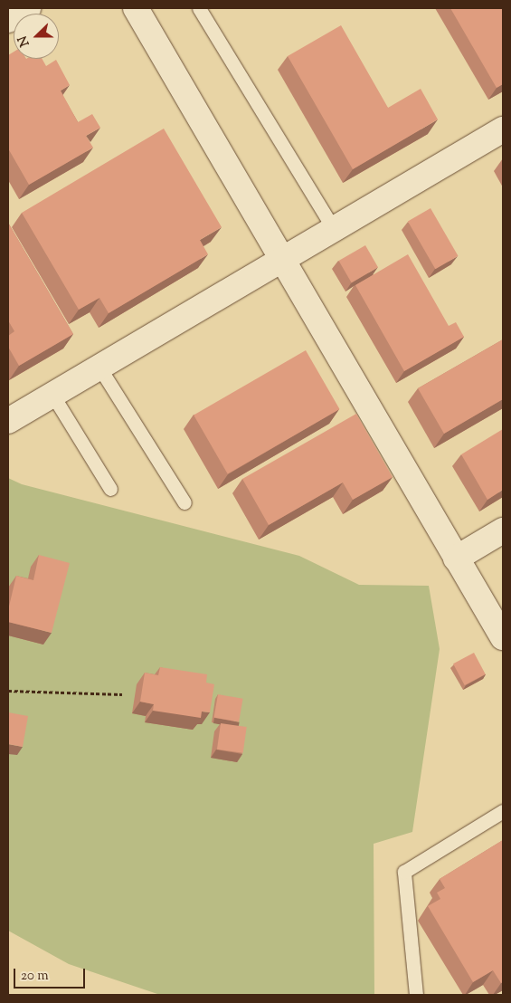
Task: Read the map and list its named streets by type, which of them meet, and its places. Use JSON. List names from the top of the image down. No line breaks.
{"scale_bar":"20 m","north":"left"}
